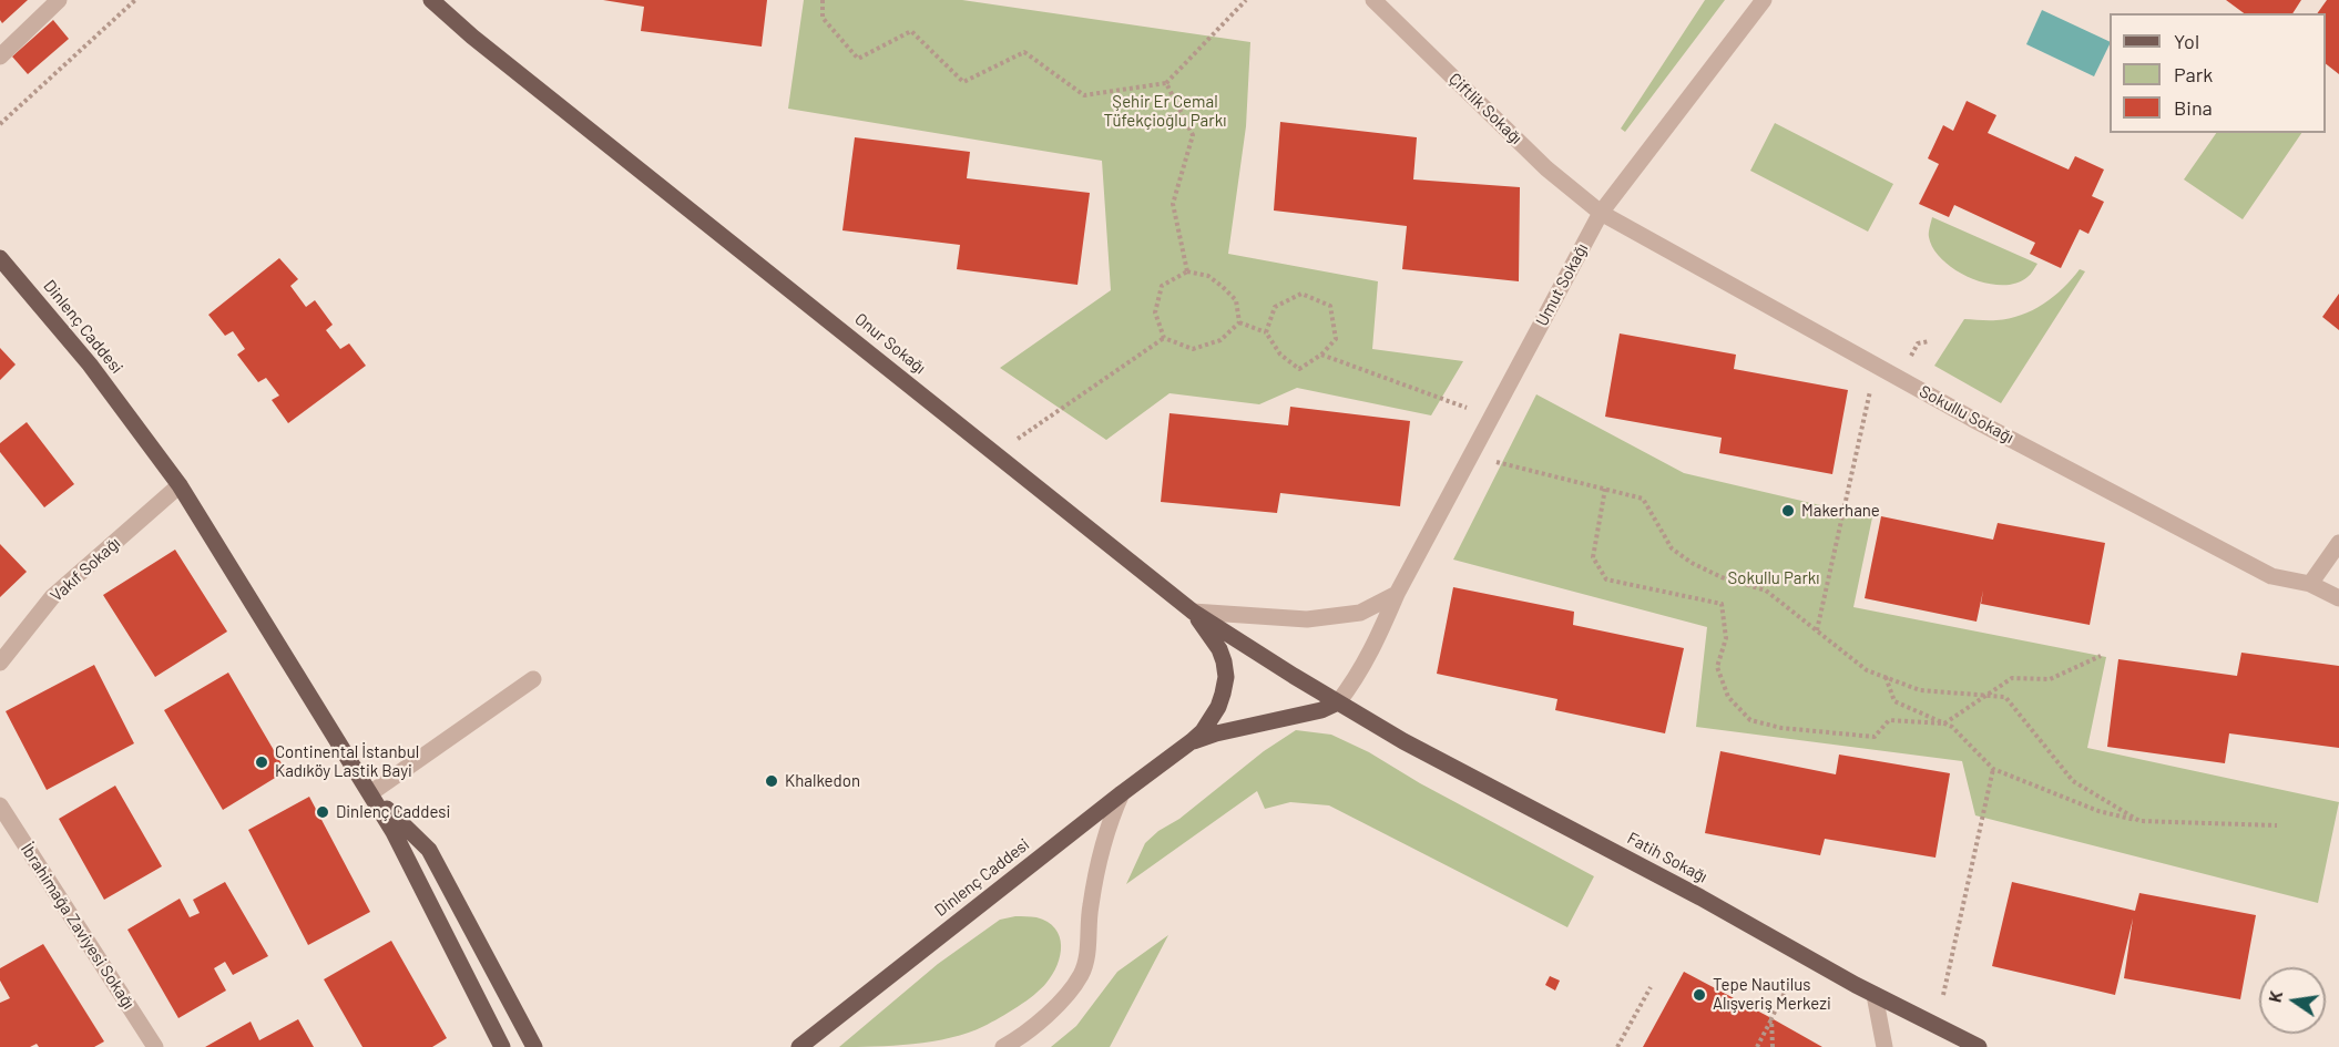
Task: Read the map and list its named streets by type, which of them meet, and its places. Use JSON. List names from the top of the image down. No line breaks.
{"streets":{"main road":["Dinlenç Caddesi","Onur Sokağı","Fatih Sokağı"],"street":["Çiftlik Sokağı","Umut Sokağı","Sokullu Sokağı","Vakıf Sokağı","İbrahimağa Zaviyesi Sokağı"]},"crossings":[["Çiftlik Sokağı","Umut Sokağı"],["Çiftlik Sokağı","Sokullu Sokağı"],["Umut Sokağı","Dinlenç Caddesi"],["Umut Sokağı","Onur Sokağı"],["Umut Sokağı","Sokullu Sokağı"],["Umut Sokağı","Fatih Sokağı"],["Dinlenç Caddesi","Onur Sokağı"],["Dinlenç Caddesi","Vakıf Sokağı"],["Dinlenç Caddesi","Fatih Sokağı"],["Onur Sokağı","Fatih Sokağı"]],"parks":["Şehir Er Cemal Tüfekçioğlu Parkı","Sokullu Parkı"],"places":["Makerhane","Continental İstanbul Kadıköy Lastik Bayi","Khalkedon","Dinlenç Caddesi","Tepe Nautilus Alışveriş Merkezi"],"legend":["Yol","Park","Bina"],"north":"left"}
